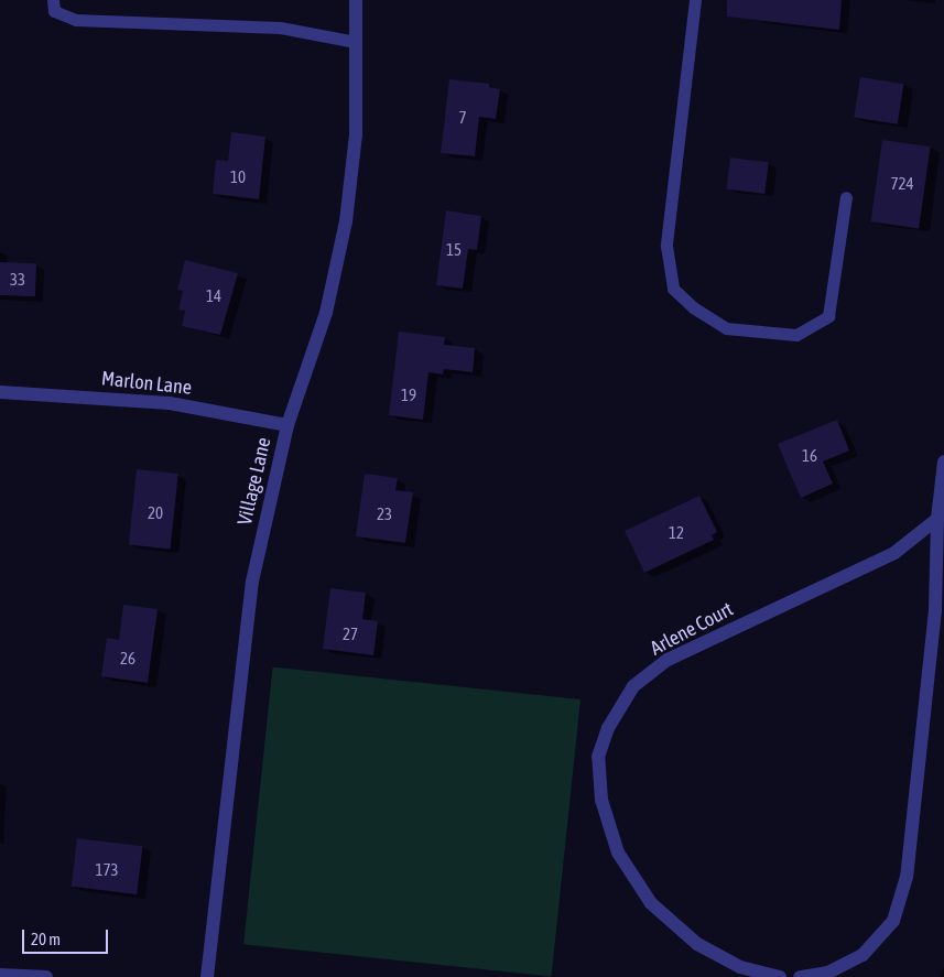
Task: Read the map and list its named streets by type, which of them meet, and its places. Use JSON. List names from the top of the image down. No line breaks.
{"streets":{"street":["Marlon Lane","Village Lane","Arlene Court"]},"crossings":[["Marlon Lane","Village Lane"]],"house_numbers":["7","10","724","15","33","14","19","16","20","23","12","27","26","173"],"scale_bar":"20 m"}
